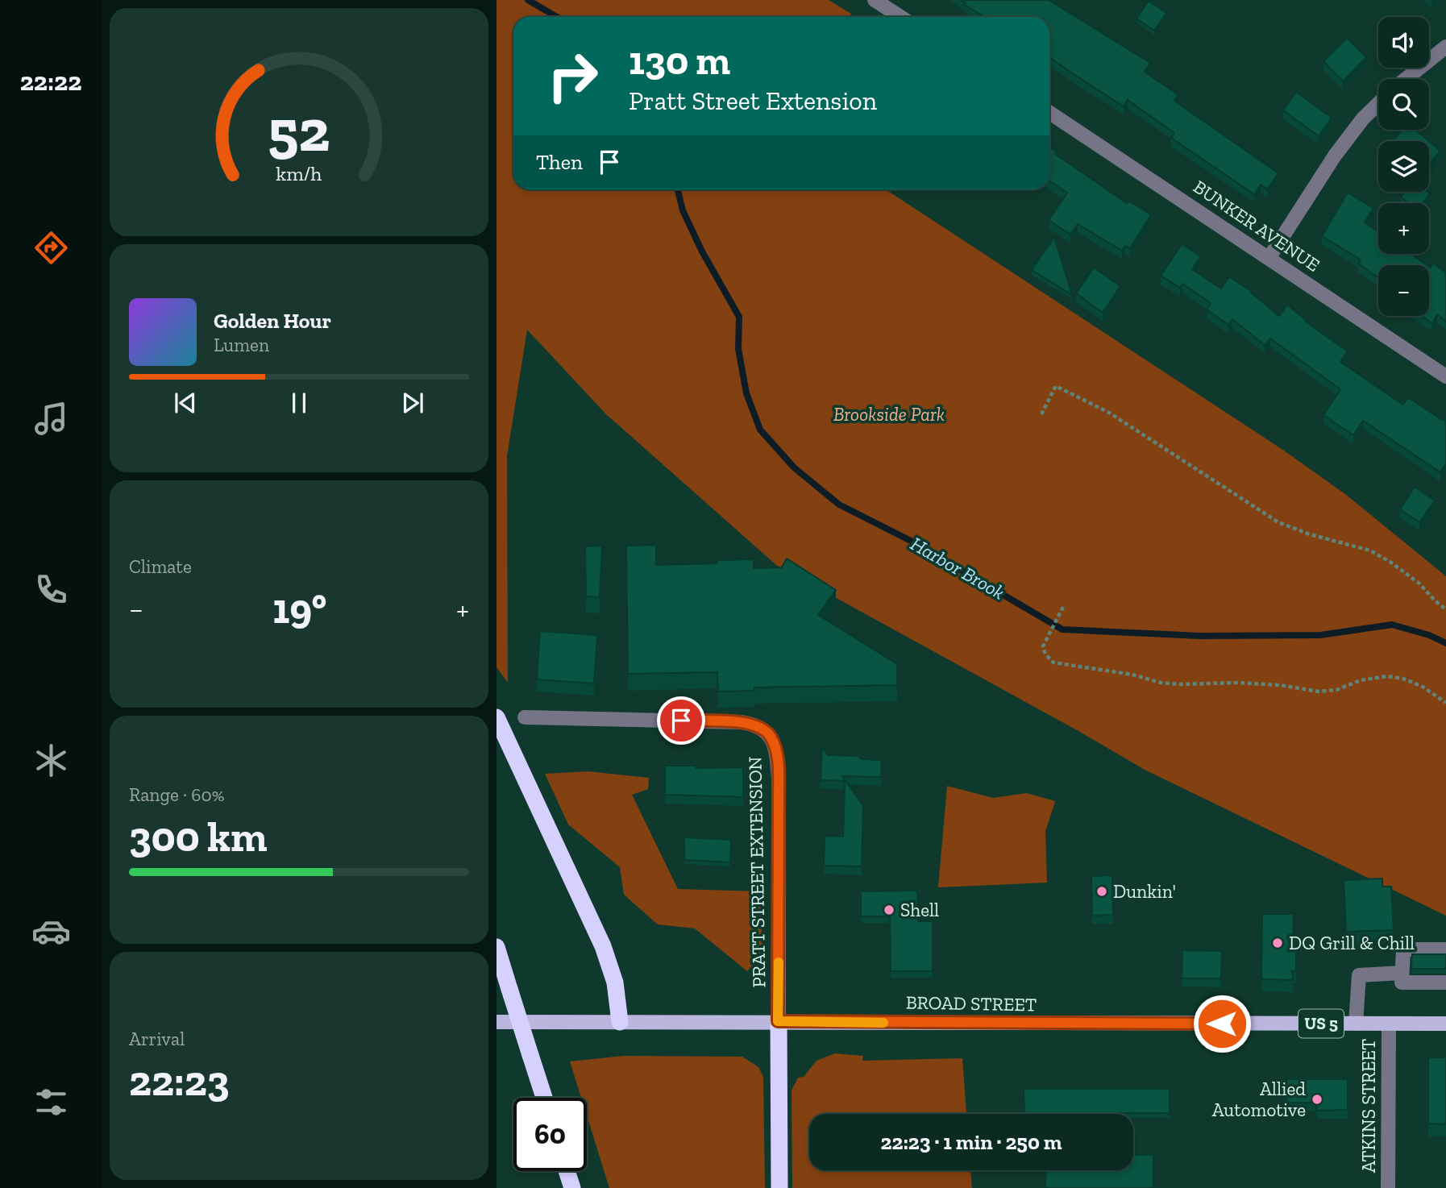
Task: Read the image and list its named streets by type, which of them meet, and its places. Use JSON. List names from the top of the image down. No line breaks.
{"streets":{"main road":["BROAD STREET","US 5"],"street":["BUNKER AVENUE","PRATT STREET EXTENSION","ATKINS STREET"]},"crossings":[["PRATT STREET EXTENSION","BROAD STREET"],["BROAD STREET","ATKINS STREET"]],"water":["Harbor Brook"],"parks":["Brookside Park"],"places":["Dunkin'","Shell","DQ Grill & Chill","Allied Automotive"],"page":{"tabs":"22:22","map_buttons":["+","−"],"turn":["130 m","Pratt Street Extension"],"then":"Then","song":["Golden Hour","Lumen"],"tile":["Climate",["Range · 60%","300 km"],["Arrival","22:23"]],"heat":["−","19°","+"],"limit":"60","trip":"22:23 · 1 min · 250 m","gauge":["52","km/h"]}}
